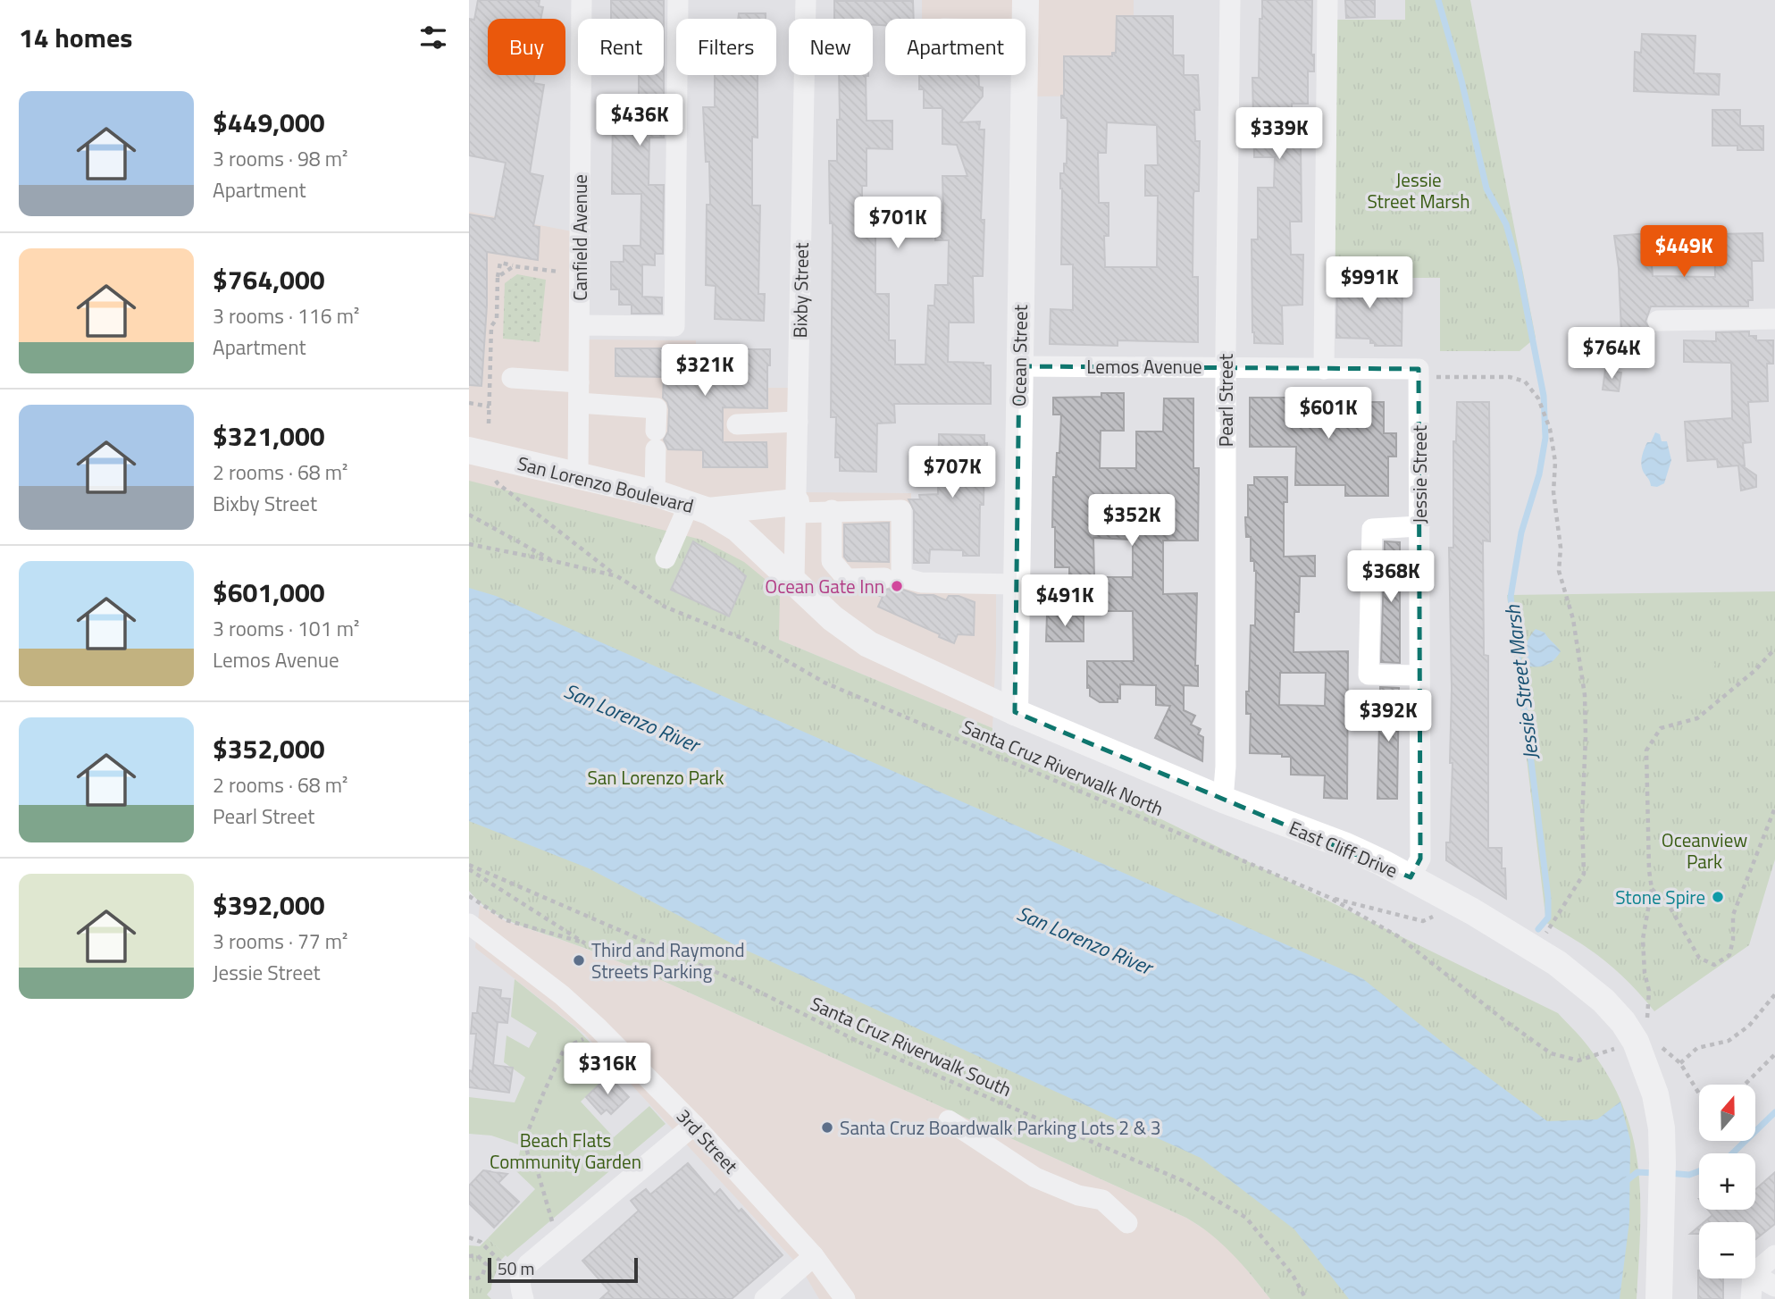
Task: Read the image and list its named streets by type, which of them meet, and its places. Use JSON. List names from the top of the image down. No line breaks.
{"streets":{"main road":["Ocean Street","San Lorenzo Boulevard","East Cliff Drive"],"street":["Canfield Avenue","Bixby Street","Lemos Avenue","Pearl Street","Jessie Street","3rd Street"],"path":["Santa Cruz Riverwalk North","Santa Cruz Riverwalk South"]},"crossings":[["Canfield Avenue","San Lorenzo Boulevard"],["Bixby Street","San Lorenzo Boulevard"],["Bixby Street","East Cliff Drive"],["Ocean Street","Lemos Avenue"],["Ocean Street","East Cliff Drive"],["Lemos Avenue","Pearl Street"],["Lemos Avenue","Jessie Street"],["Pearl Street","East Cliff Drive"],["Jessie Street","East Cliff Drive"],["San Lorenzo Boulevard","East Cliff Drive"]],"water":["Jessie Street Marsh","San Lorenzo River"],"parks":["Jessie Street Marsh","San Lorenzo Park","Oceanview Park","Beach Flats Community Garden"],"places":["Ocean Gate Inn","Stone Spire","Third and Raymond Streets Parking","Santa Cruz Boardwalk Parking Lots 2 & 3"],"scale_bar":"50 m","north":"top","page":{"heading":"14 homes","chip":["Buy","Rent","Filters","New","Apartment"],"list":[{"name":"$449,000","note":"3 rooms · 98 m² · Apartment"},{"name":"$764,000","note":"3 rooms · 116 m² · Apartment"},{"name":"$321,000","note":"2 rooms · 68 m² · Bixby Street"},{"name":"$601,000","note":"3 rooms · 101 m² · Lemos Avenue"},{"name":"$352,000","note":"2 rooms · 68 m² · Pearl Street"},{"name":"$392,000","note":"3 rooms · 77 m² · Jessie Street"}],"price":["$436K","$339K","$701K","$449K","$991K","$764K","$321K","$601K","$707K","$352K","$368K","$491K","$392K","$316K"],"map_buttons":["+","−"],"scale":"50 m"}}
